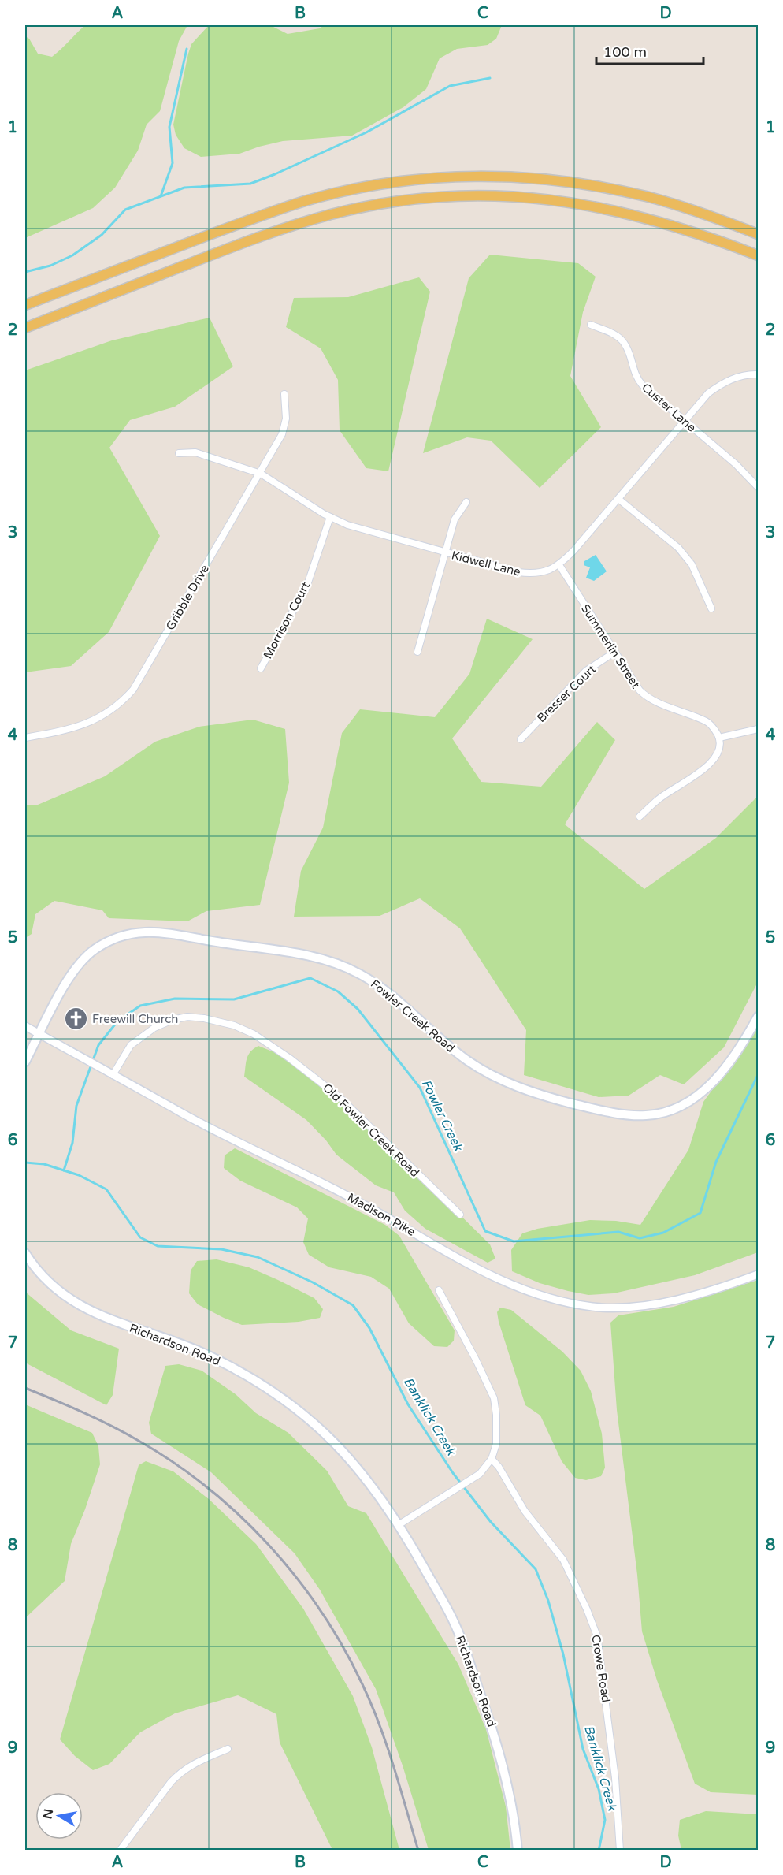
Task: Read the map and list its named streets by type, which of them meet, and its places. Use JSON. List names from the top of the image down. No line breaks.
{"streets":{"main road":["Fowler Creek Road","Richardson Road"],"street":["Custer Lane","Kidwell Lane","Gribble Drive","Morrison Court","Summerlin Street","Bresser Court","Old Fowler Creek Road","Madison Pike","Crowe Road"]},"crossings":[["Custer Lane","Kidwell Lane"],["Kidwell Lane","Gribble Drive"],["Kidwell Lane","Morrison Court"],["Kidwell Lane","Summerlin Street"],["Summerlin Street","Bresser Court"],["Fowler Creek Road","Madison Pike"],["Old Fowler Creek Road","Madison Pike"]],"water":["Fowler Creek","Banklick Creek"],"places":{"church":["Freewill Church"]},"scale_bar":"100 m","north":"left","grid":{"columns":["A","B","C","D"],"rows":["1","2","3","4","5","6","7","8","9"]}}
